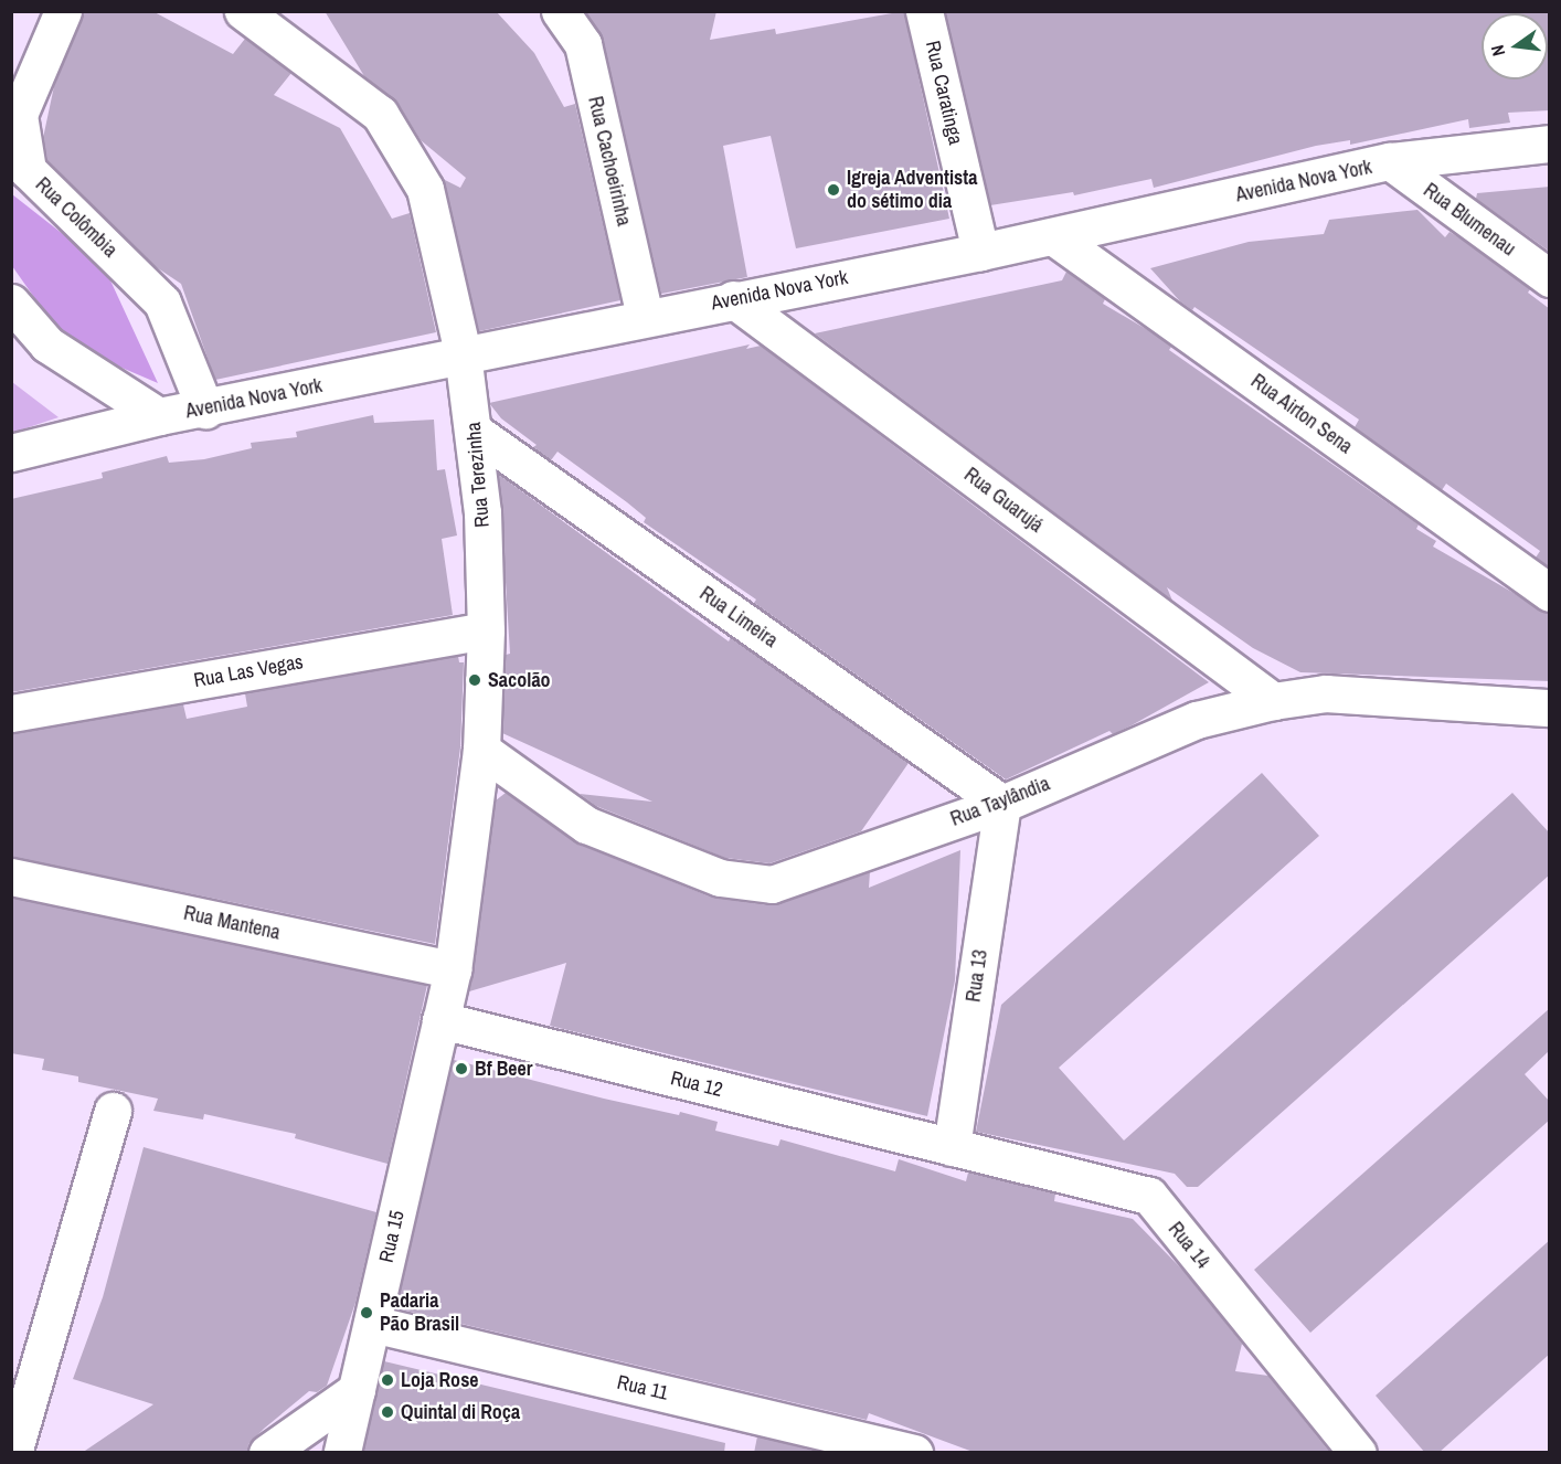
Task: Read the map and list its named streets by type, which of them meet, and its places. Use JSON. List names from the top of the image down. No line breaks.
{"streets":{"main road":["Rua Caratinga","Rua Cachoeirinha","Avenida Nova York","Rua Colômbia","Rua Blumenau","Rua Airton Sena","Rua Terezinha","Rua Guarujá","Rua Limeira","Rua Las Vegas","Rua Taylândia","Rua Mantena","Rua 13","Rua 12","Rua 15","Rua 14","Rua 11"]},"crossings":[["Rua Caratinga","Avenida Nova York"],["Rua Cachoeirinha","Avenida Nova York"],["Avenida Nova York","Rua Colômbia"],["Avenida Nova York","Rua Blumenau"],["Avenida Nova York","Rua Airton Sena"],["Avenida Nova York","Rua Terezinha"],["Avenida Nova York","Rua Guarujá"],["Rua Terezinha","Rua Limeira"],["Rua Terezinha","Rua Las Vegas"],["Rua Terezinha","Rua Taylândia"],["Rua Terezinha","Rua Mantena"],["Rua Terezinha","Rua 12"],["Rua Terezinha","Rua 15"],["Rua Guarujá","Rua Taylândia"],["Rua Limeira","Rua Taylândia"],["Rua Limeira","Rua 13"],["Rua Taylândia","Rua 13"],["Rua 13","Rua 12"],["Rua 13","Rua 14"],["Rua 12","Rua 15"],["Rua 12","Rua 14"],["Rua 15","Rua 11"]],"places":["Igreja Adventista do sétimo dia","Sacolão","Bf Beer","Padaria Pão Brasil","Loja Rose","Quintal di Roça"],"north":"left"}
